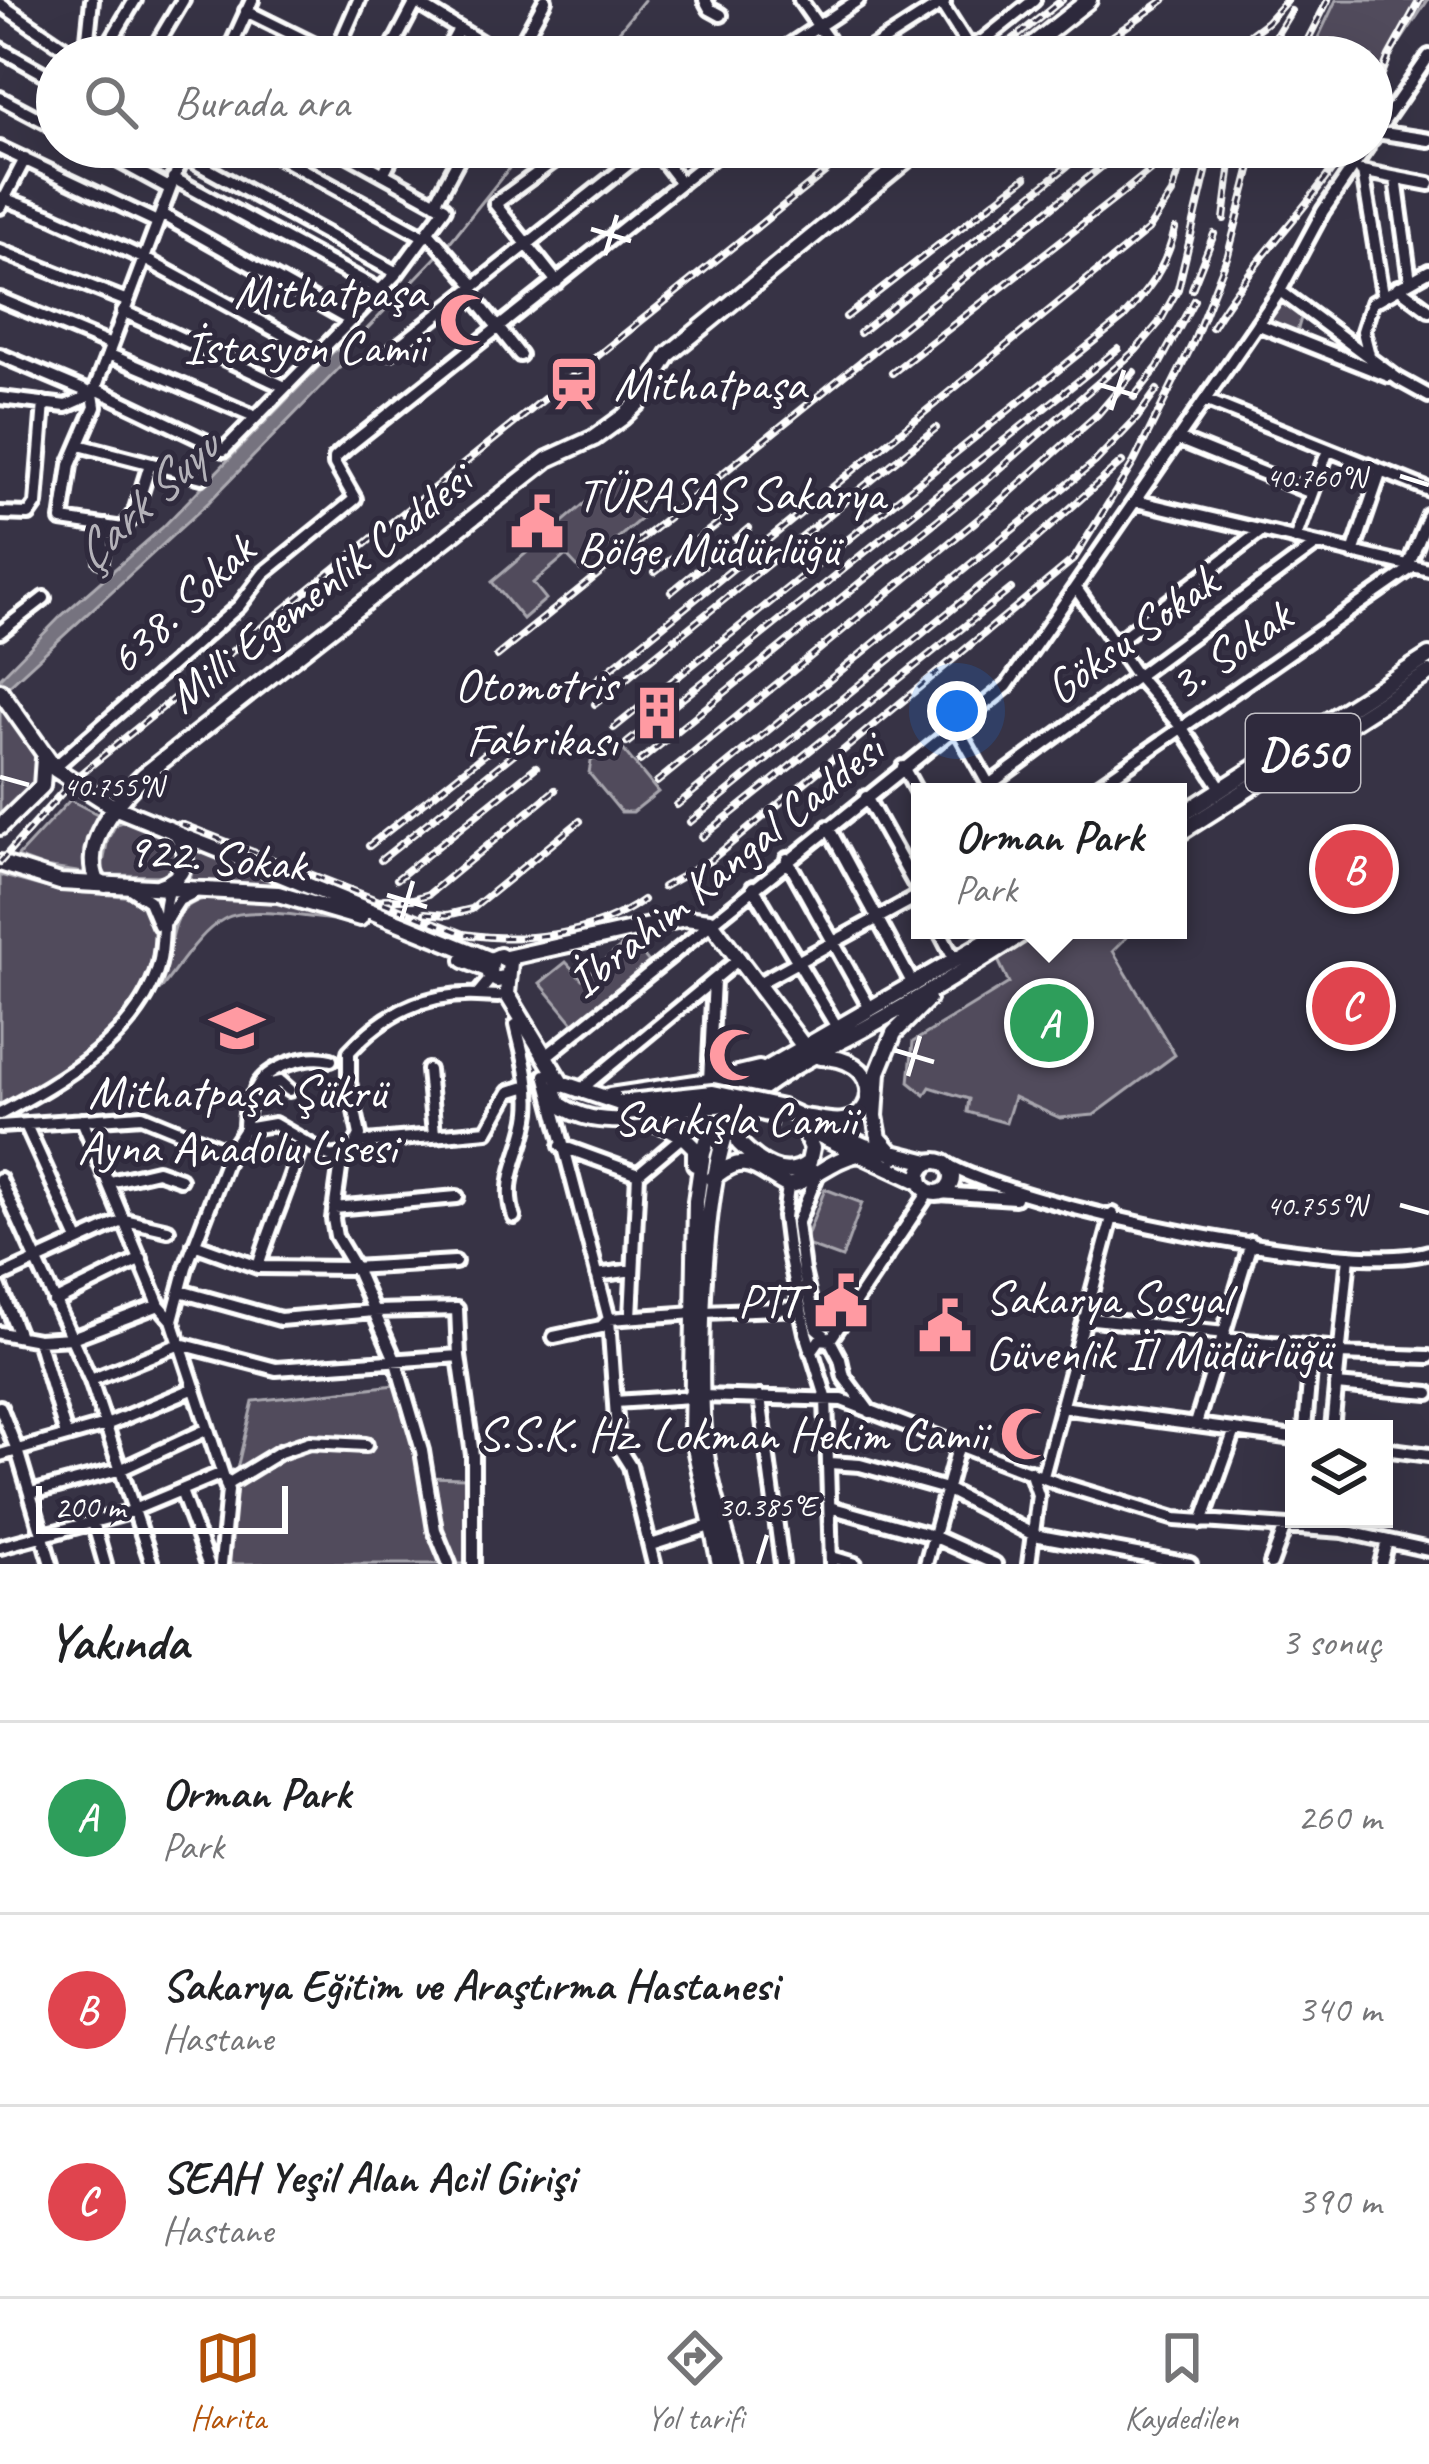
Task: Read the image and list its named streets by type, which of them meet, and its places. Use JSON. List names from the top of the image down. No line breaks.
{"streets":{"main road":["Milli Egemenlik Caddesi","D650","922. Sokak"],"street":["638. Sokak","Göksu Sokak","3. Sokak","İbrahim Kangal Caddesi"]},"crossings":[["Milli Egemenlik Caddesi","922. Sokak"],["638. Sokak","922. Sokak"]],"water":["Çark Suyu"],"places":{"mosque":["Mithatpaşa İstasyon Camii","Sarıkışla Camii","S.S.K. Hz. Lokman Hekim Camii"],"station":["Mithatpaşa"],"public building":["TÜRASAŞ Sakarya Bölge Müdürlüğü","PTT","Sakarya Sosyal Güvenlik İl Müdürlüğü"],"building":["Otomotris Fabrikası"],"school or university":["Mithatpaşa Şükrü Ayna Anadolu Lisesi"]},"scale_bar":"200 m","page":{"search":"Burada ara","popup":["Orman Park","Park"],"pins":["B","C","A"],"scale":"200 m","heading":["Yakında","3 sonuç"],"list":[{"mark":"A","name":"Orman Park","note":"Park","value":"260 m"},{"mark":"B","name":"Sakarya Eğitim ve Araştırma Hastanesi","note":"Hastane","value":"340 m"},{"mark":"C","name":"SEAH Yeşil Alan Acil Girişi","note":"Hastane","value":"390 m"}],"nav":["Harita","Yol tarifi","Kaydedilen"]},"coordinates":["40.760°N","40.755°N","30.385°E"]}
